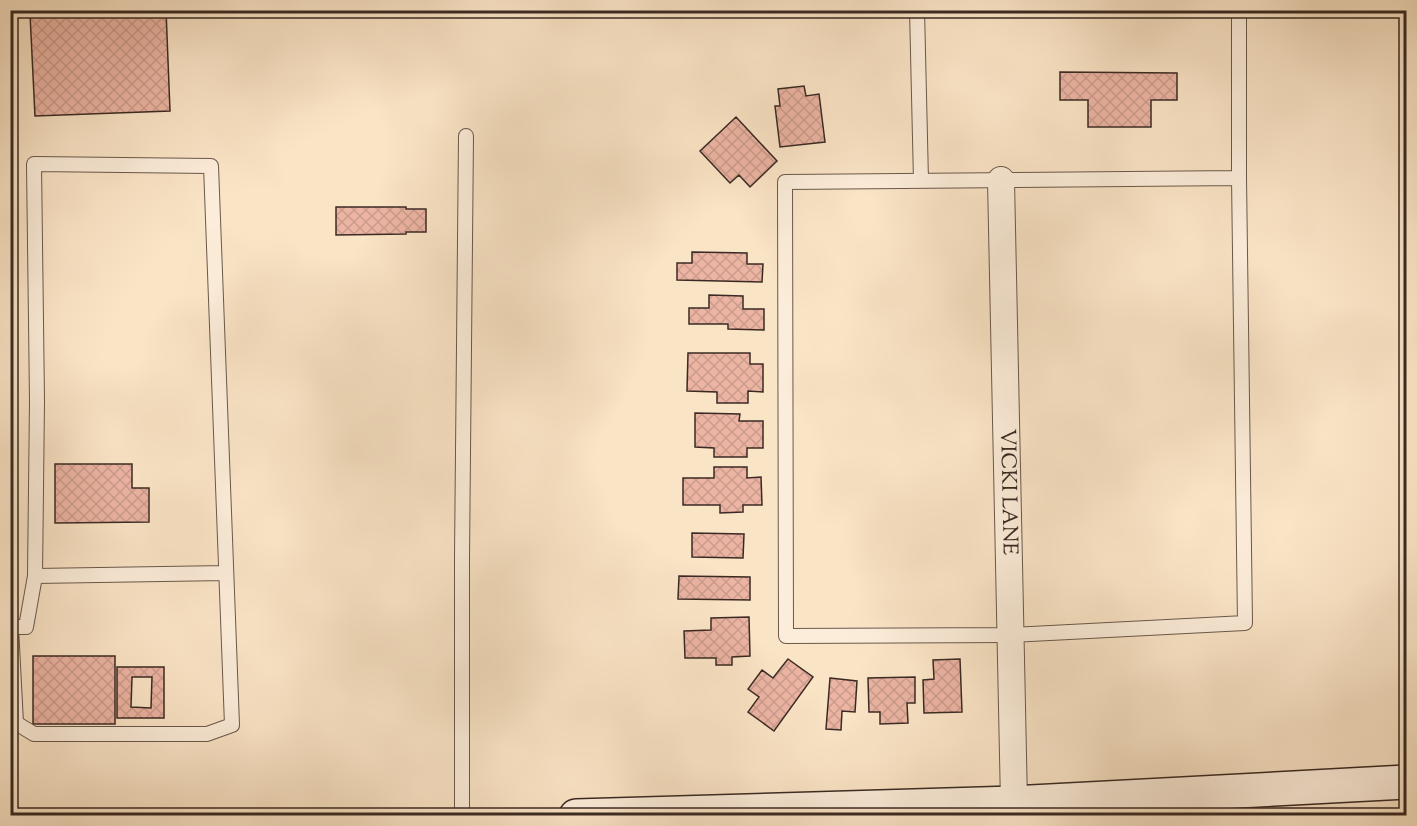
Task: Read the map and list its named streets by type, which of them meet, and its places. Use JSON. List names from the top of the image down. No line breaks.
{"streets":{"street":["VICKI LANE"]}}
